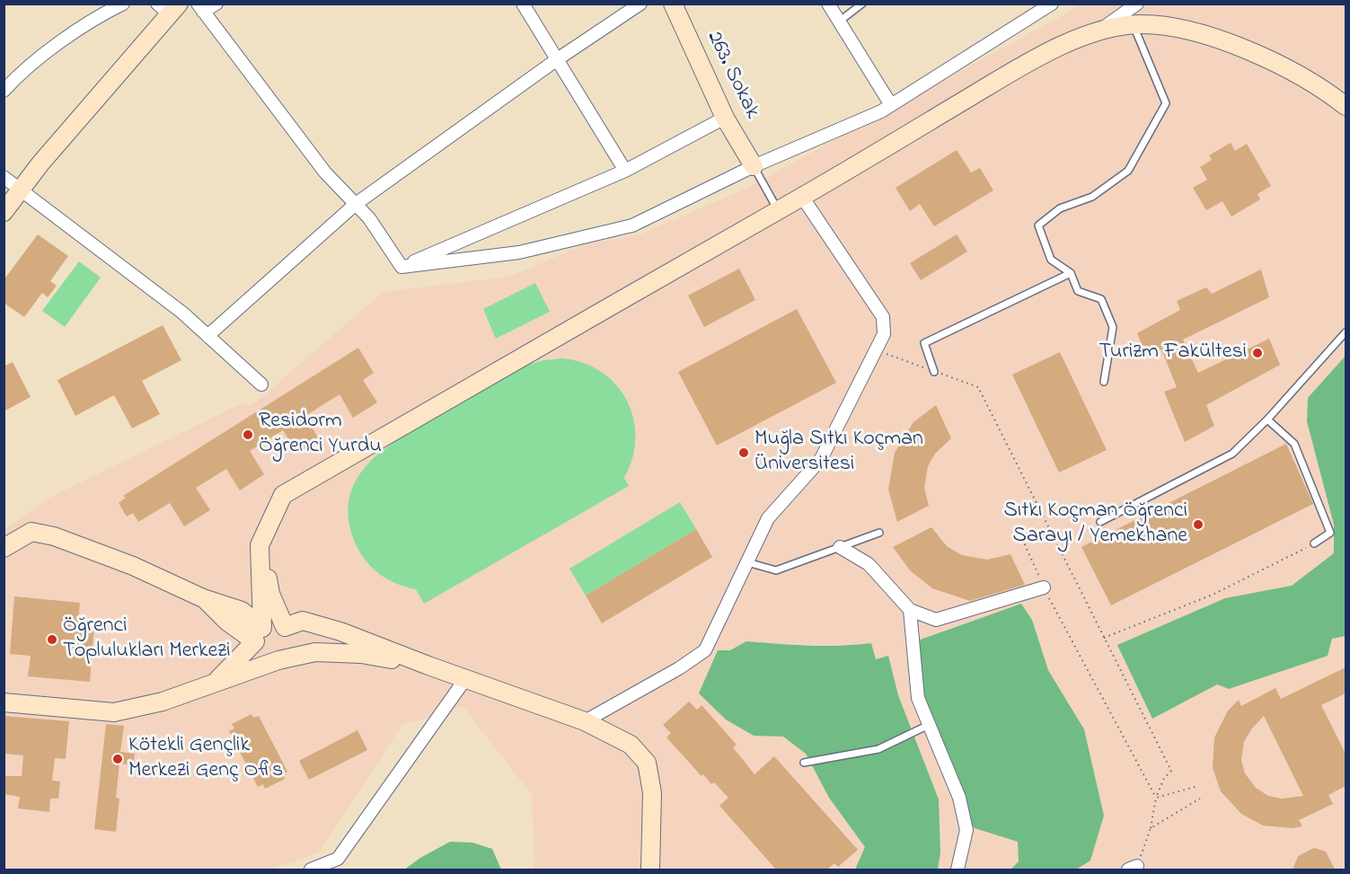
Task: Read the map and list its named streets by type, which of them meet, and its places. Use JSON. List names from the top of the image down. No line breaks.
{"streets":{"street":["263. Sokak"]},"places":["Turizm Fakültesi","Residorm Öğrenci Yurdu","Muğla Sıtkı Koçman Üniversitesi","Sıtkı Koçman Öğrenci Sarayı / Yemekhane","Öğrenci Toplulukları Merkezi","Kötekli Gençlik Merkezi Genç Ofis"]}
